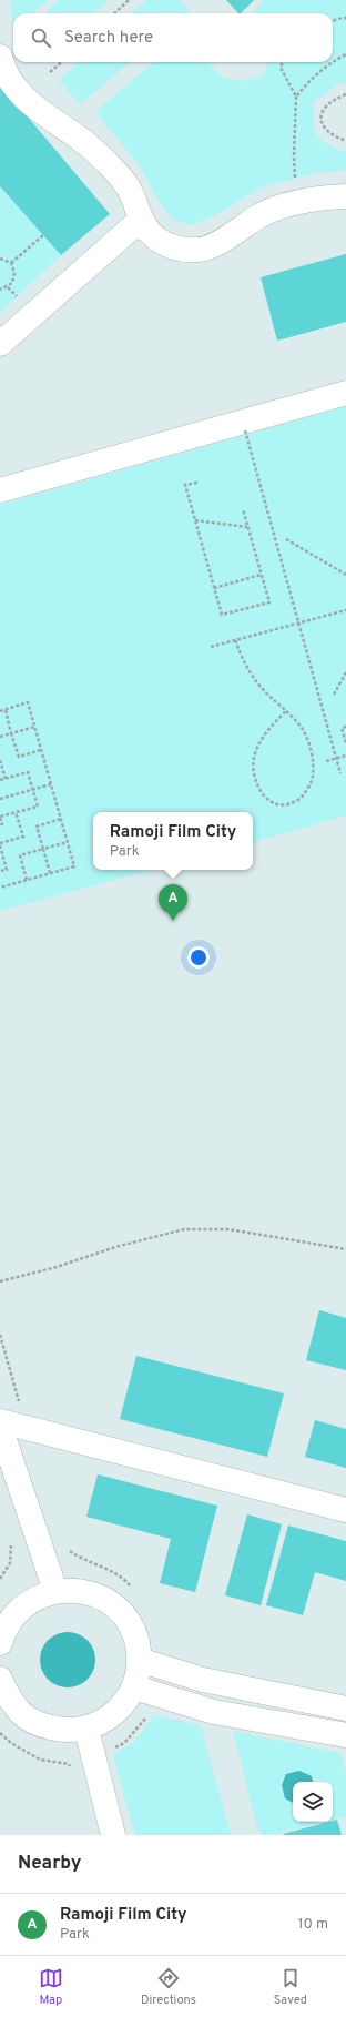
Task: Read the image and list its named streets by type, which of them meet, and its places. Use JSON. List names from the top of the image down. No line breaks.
{"page":{"search":"Search here","popup":["Ramoji Film City","Park"],"pins":"A","heading":"Nearby","list":[{"mark":"A","name":"Ramoji Film City","note":"Park","value":"10 m"}],"nav":["Map","Directions","Saved"]}}
